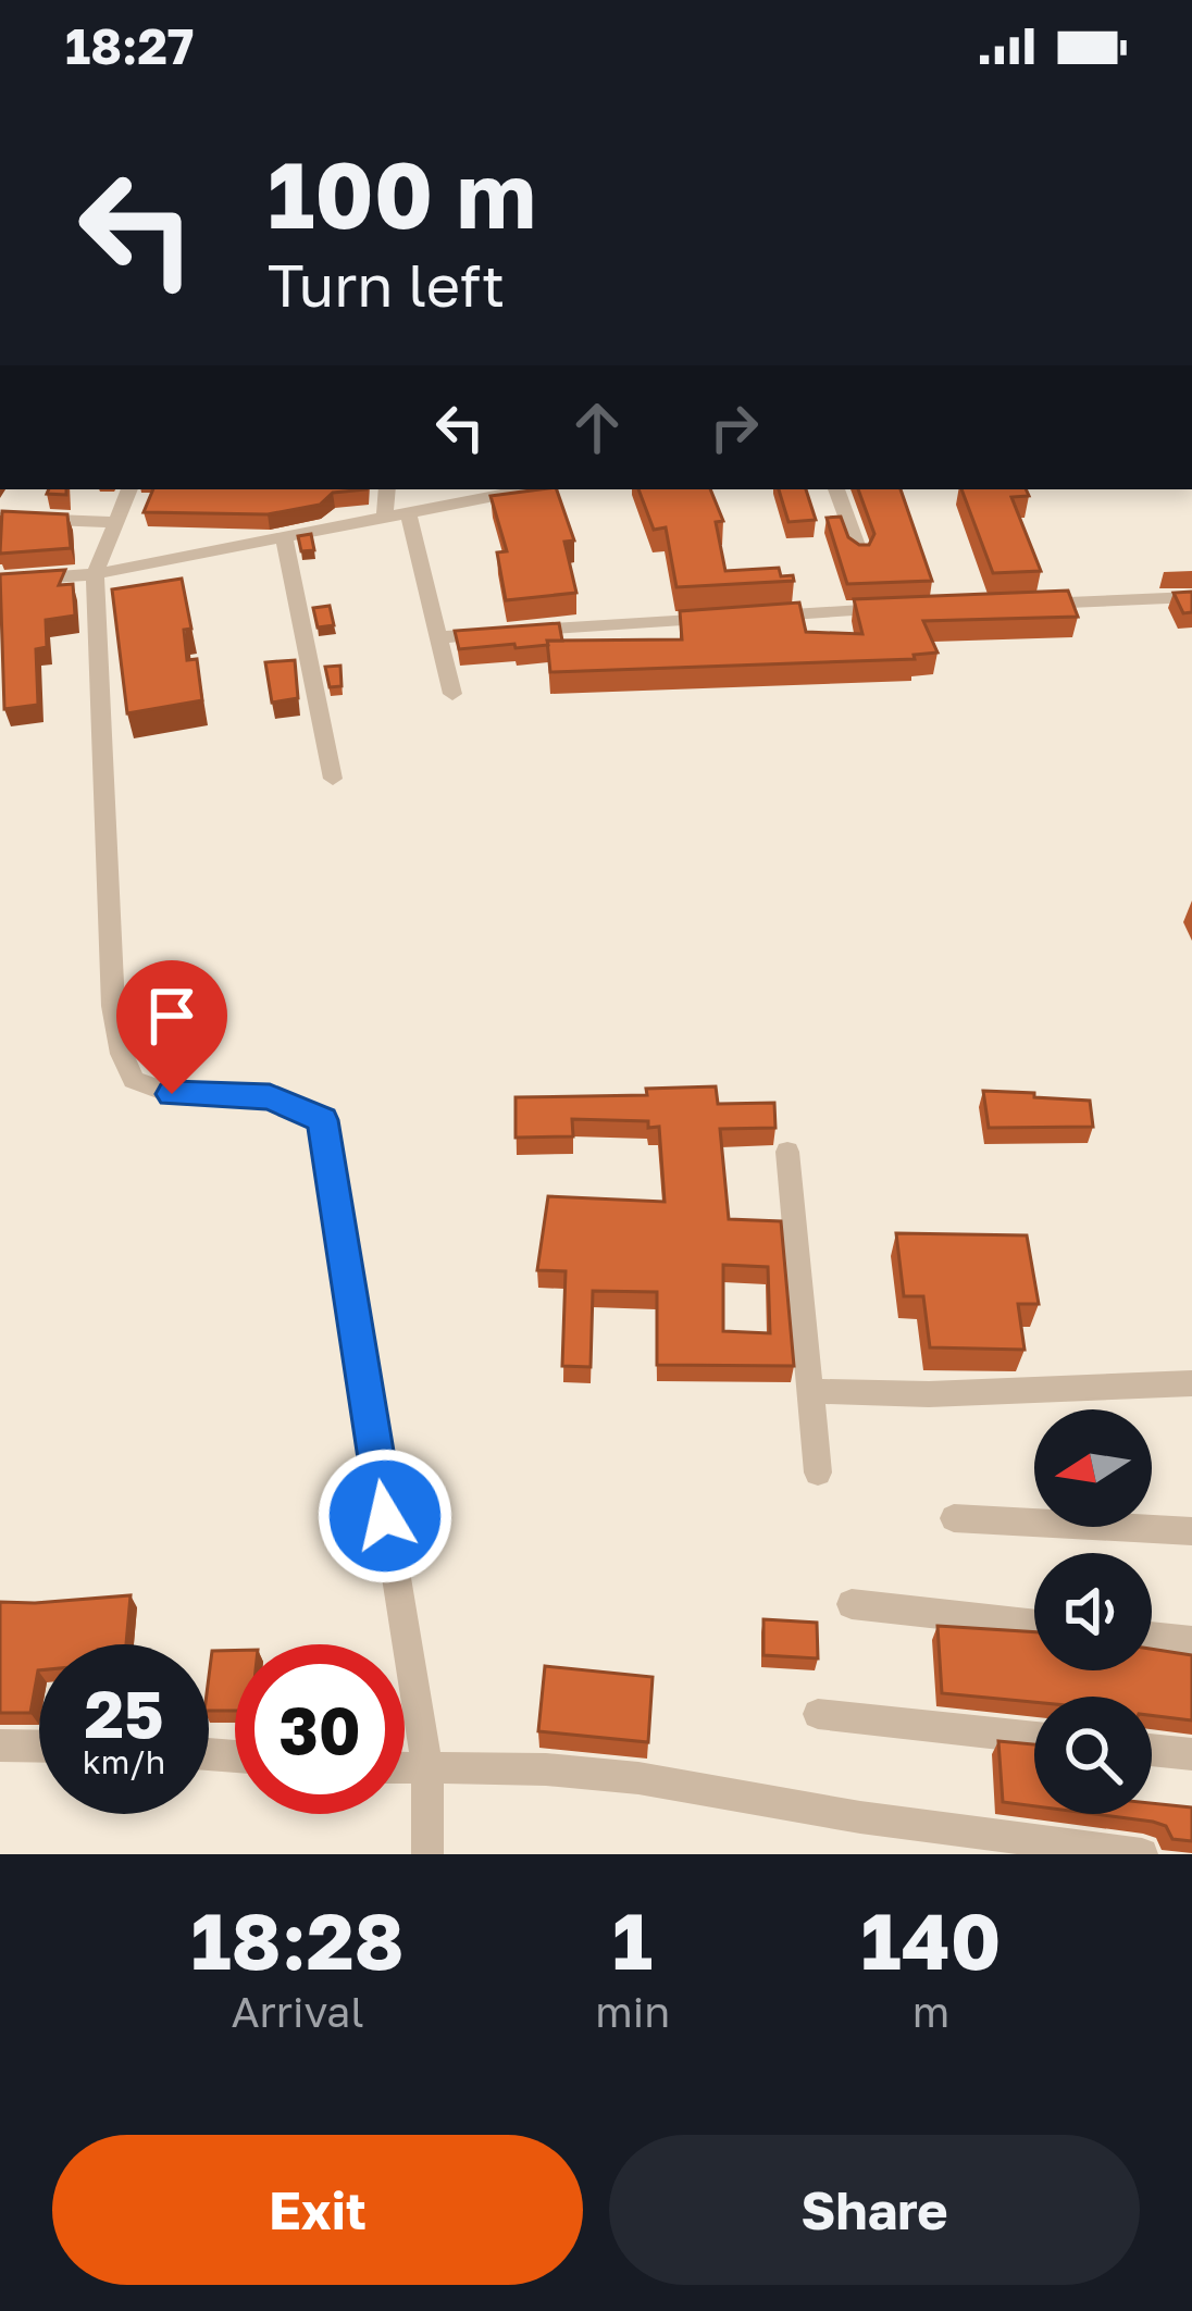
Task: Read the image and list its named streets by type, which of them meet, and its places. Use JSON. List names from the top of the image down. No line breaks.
{"north":"left","page":{"status":"18:27","turn":["100 m","Turn left"],"speed":"25 km/h","limit":"30","eta":["18:28","Arrival","1","min","140","m"],"buttons":["Exit","Share"]}}
